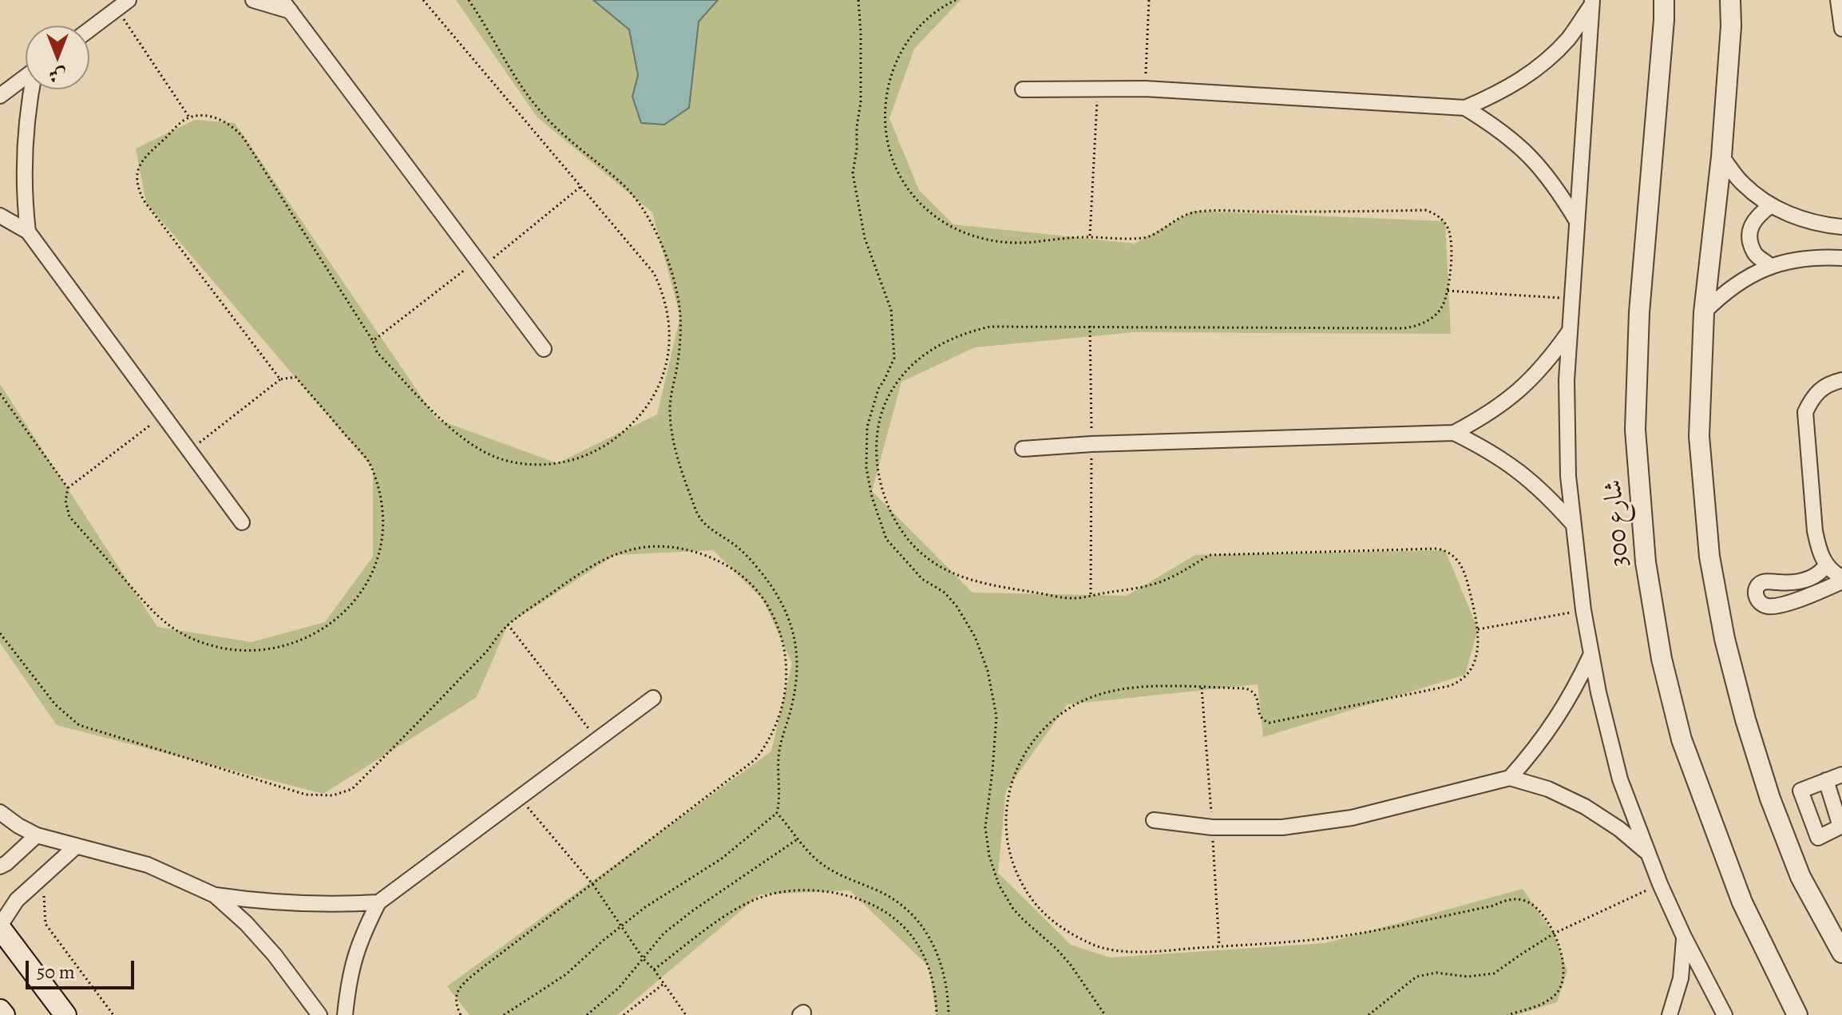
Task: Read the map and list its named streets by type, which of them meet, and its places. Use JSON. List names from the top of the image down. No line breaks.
{"streets":{"street":["شارع 300"]},"scale_bar":"50 m","north":"bottom"}
